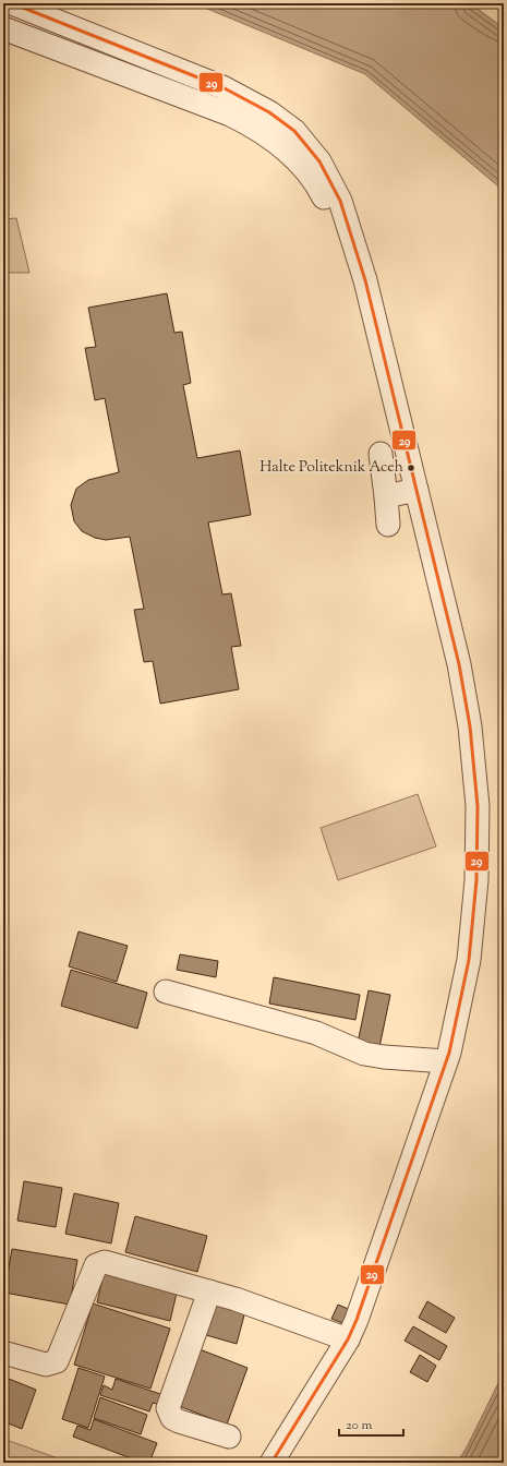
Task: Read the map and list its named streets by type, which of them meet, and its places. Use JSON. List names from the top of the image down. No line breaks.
{"places":["Halte Politeknik Aceh"],"lines":["transit line 29"],"scale_bar":"20 m"}
